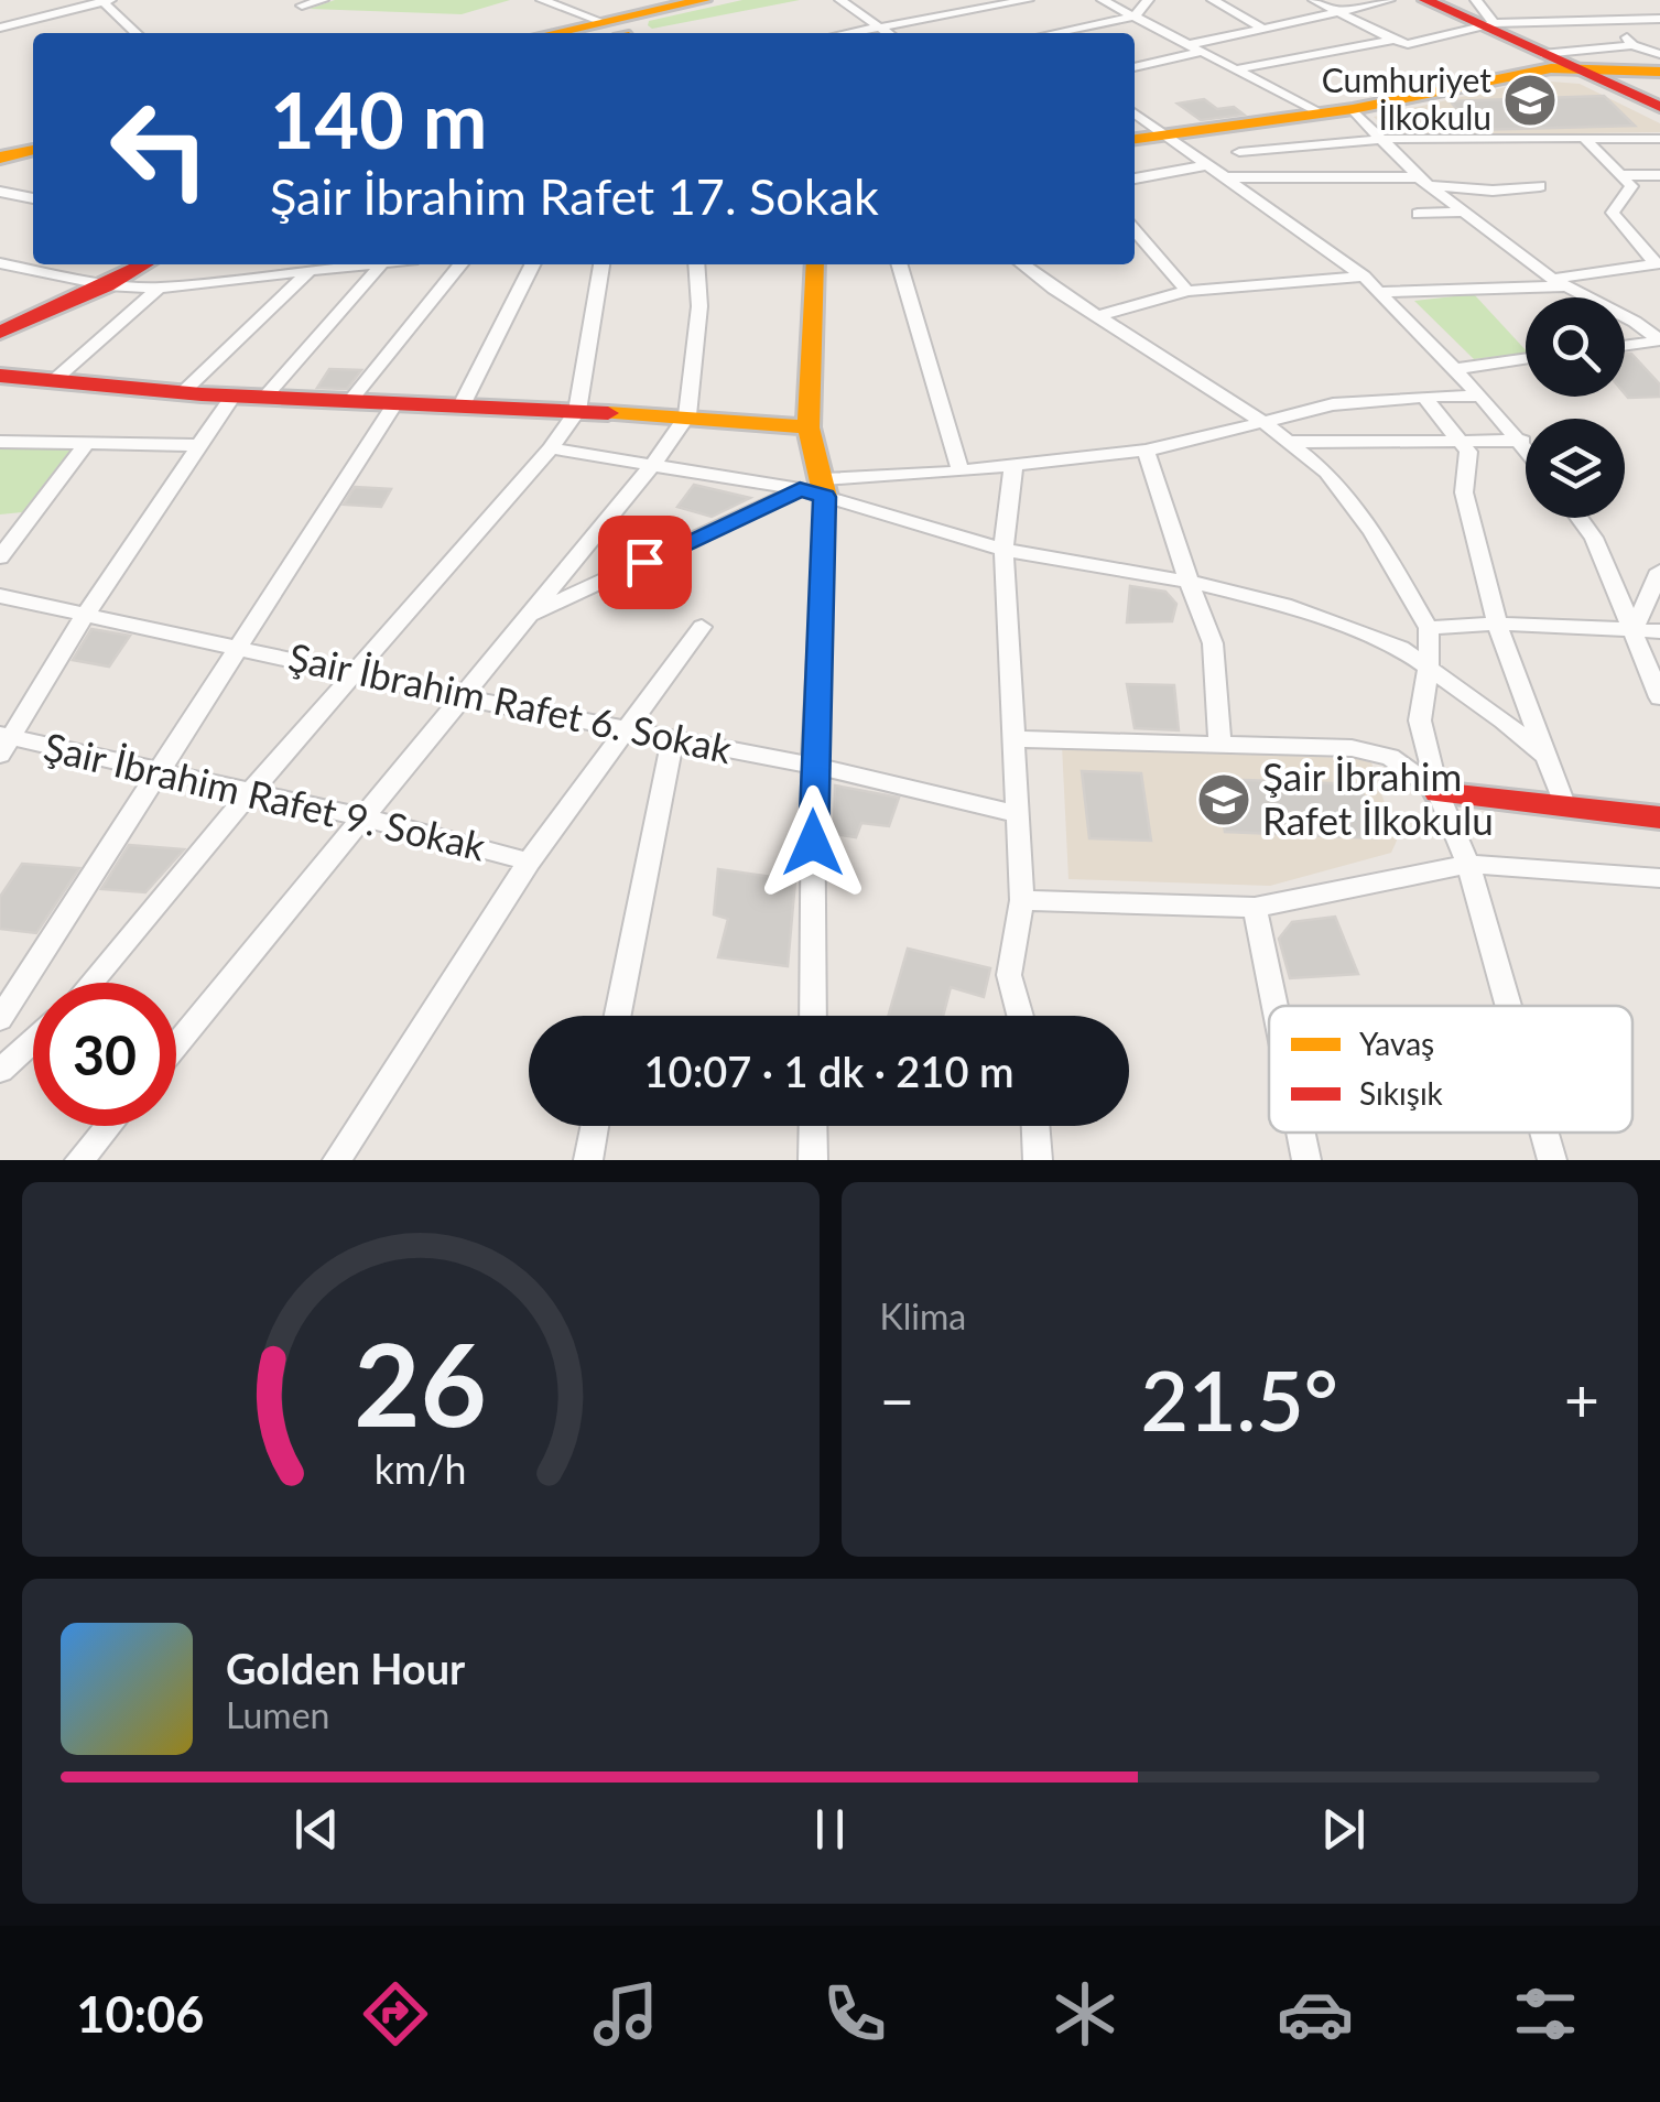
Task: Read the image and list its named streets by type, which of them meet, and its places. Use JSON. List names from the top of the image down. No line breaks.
{"streets":{"street":["Şair İbrahim Rafet 6. Sokak","Şair İbrahim Rafet 9. Sokak"]},"places":{"school or university":["Cumhuriyet İlkokulu","Şair İbrahim Rafet İlkokulu"]},"legend":["Yavaş","Sıkışık"],"page":{"turn":["140 m","Şair İbrahim Rafet 17. Sokak"],"limit":"30","trip":"10:07 · 1 dk · 210 m","tile":"Klima","heat":["−","21.5°","+"],"song":["Golden Hour","Lumen"],"tabs":"10:06","gauge":["26","km/h"]}}
